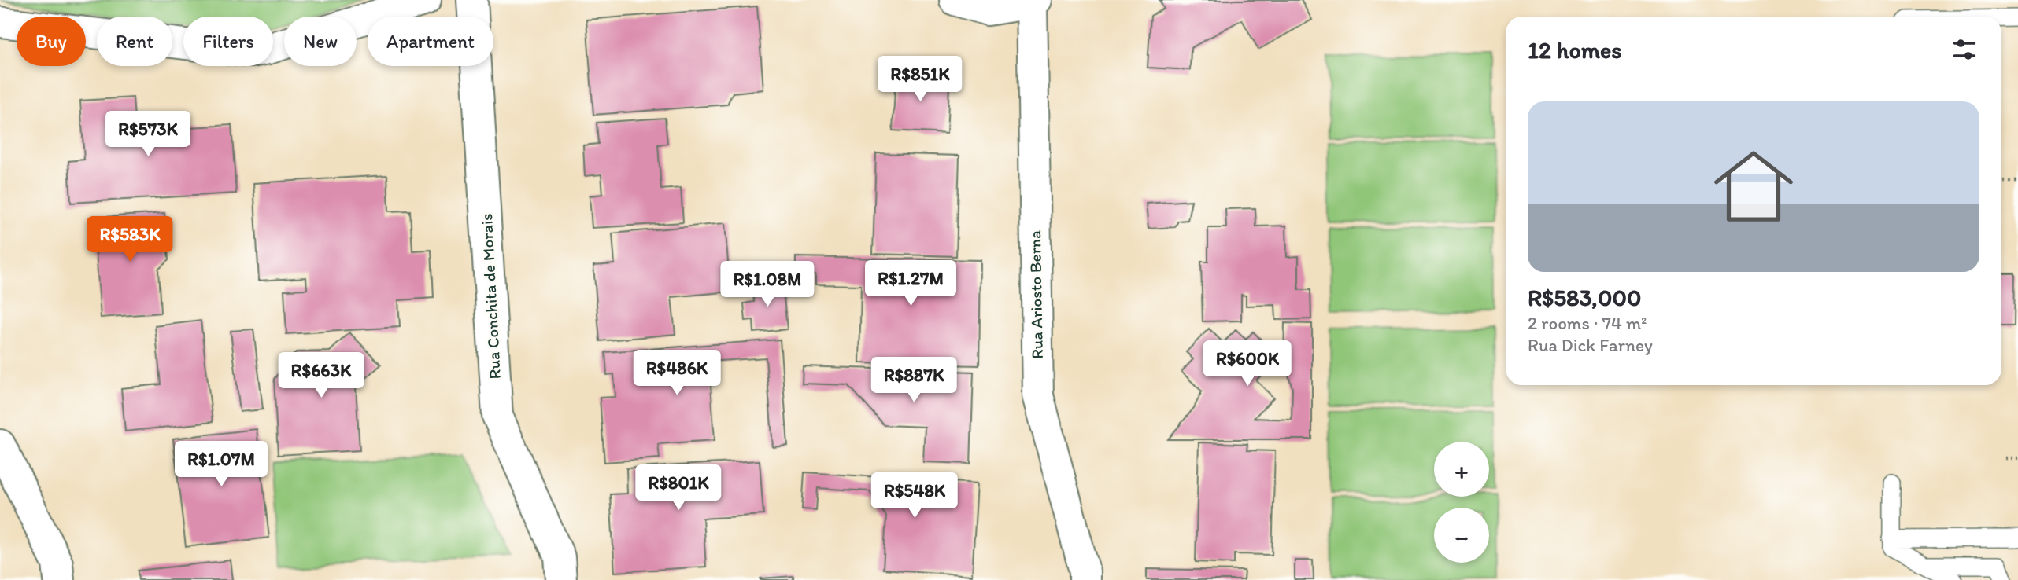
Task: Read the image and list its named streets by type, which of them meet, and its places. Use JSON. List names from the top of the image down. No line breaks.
{"streets":{"street":["Rua Ariosto Berna","Rua Conchita de Morais"]},"page":{"chip":["Buy","Rent","Filters","New","Apartment"],"heading":"12 homes","price":["R$851K","R$573K","R$583K","R$1.27M","R$1.08M","R$600K","R$486K","R$663K","R$887K","R$1.07M","R$801K","R$548K"],"list":[{"name":"R$583,000","note":"2 rooms · 74 m² · Rua Dick Farney"}],"map_buttons":["+","−"]}}
